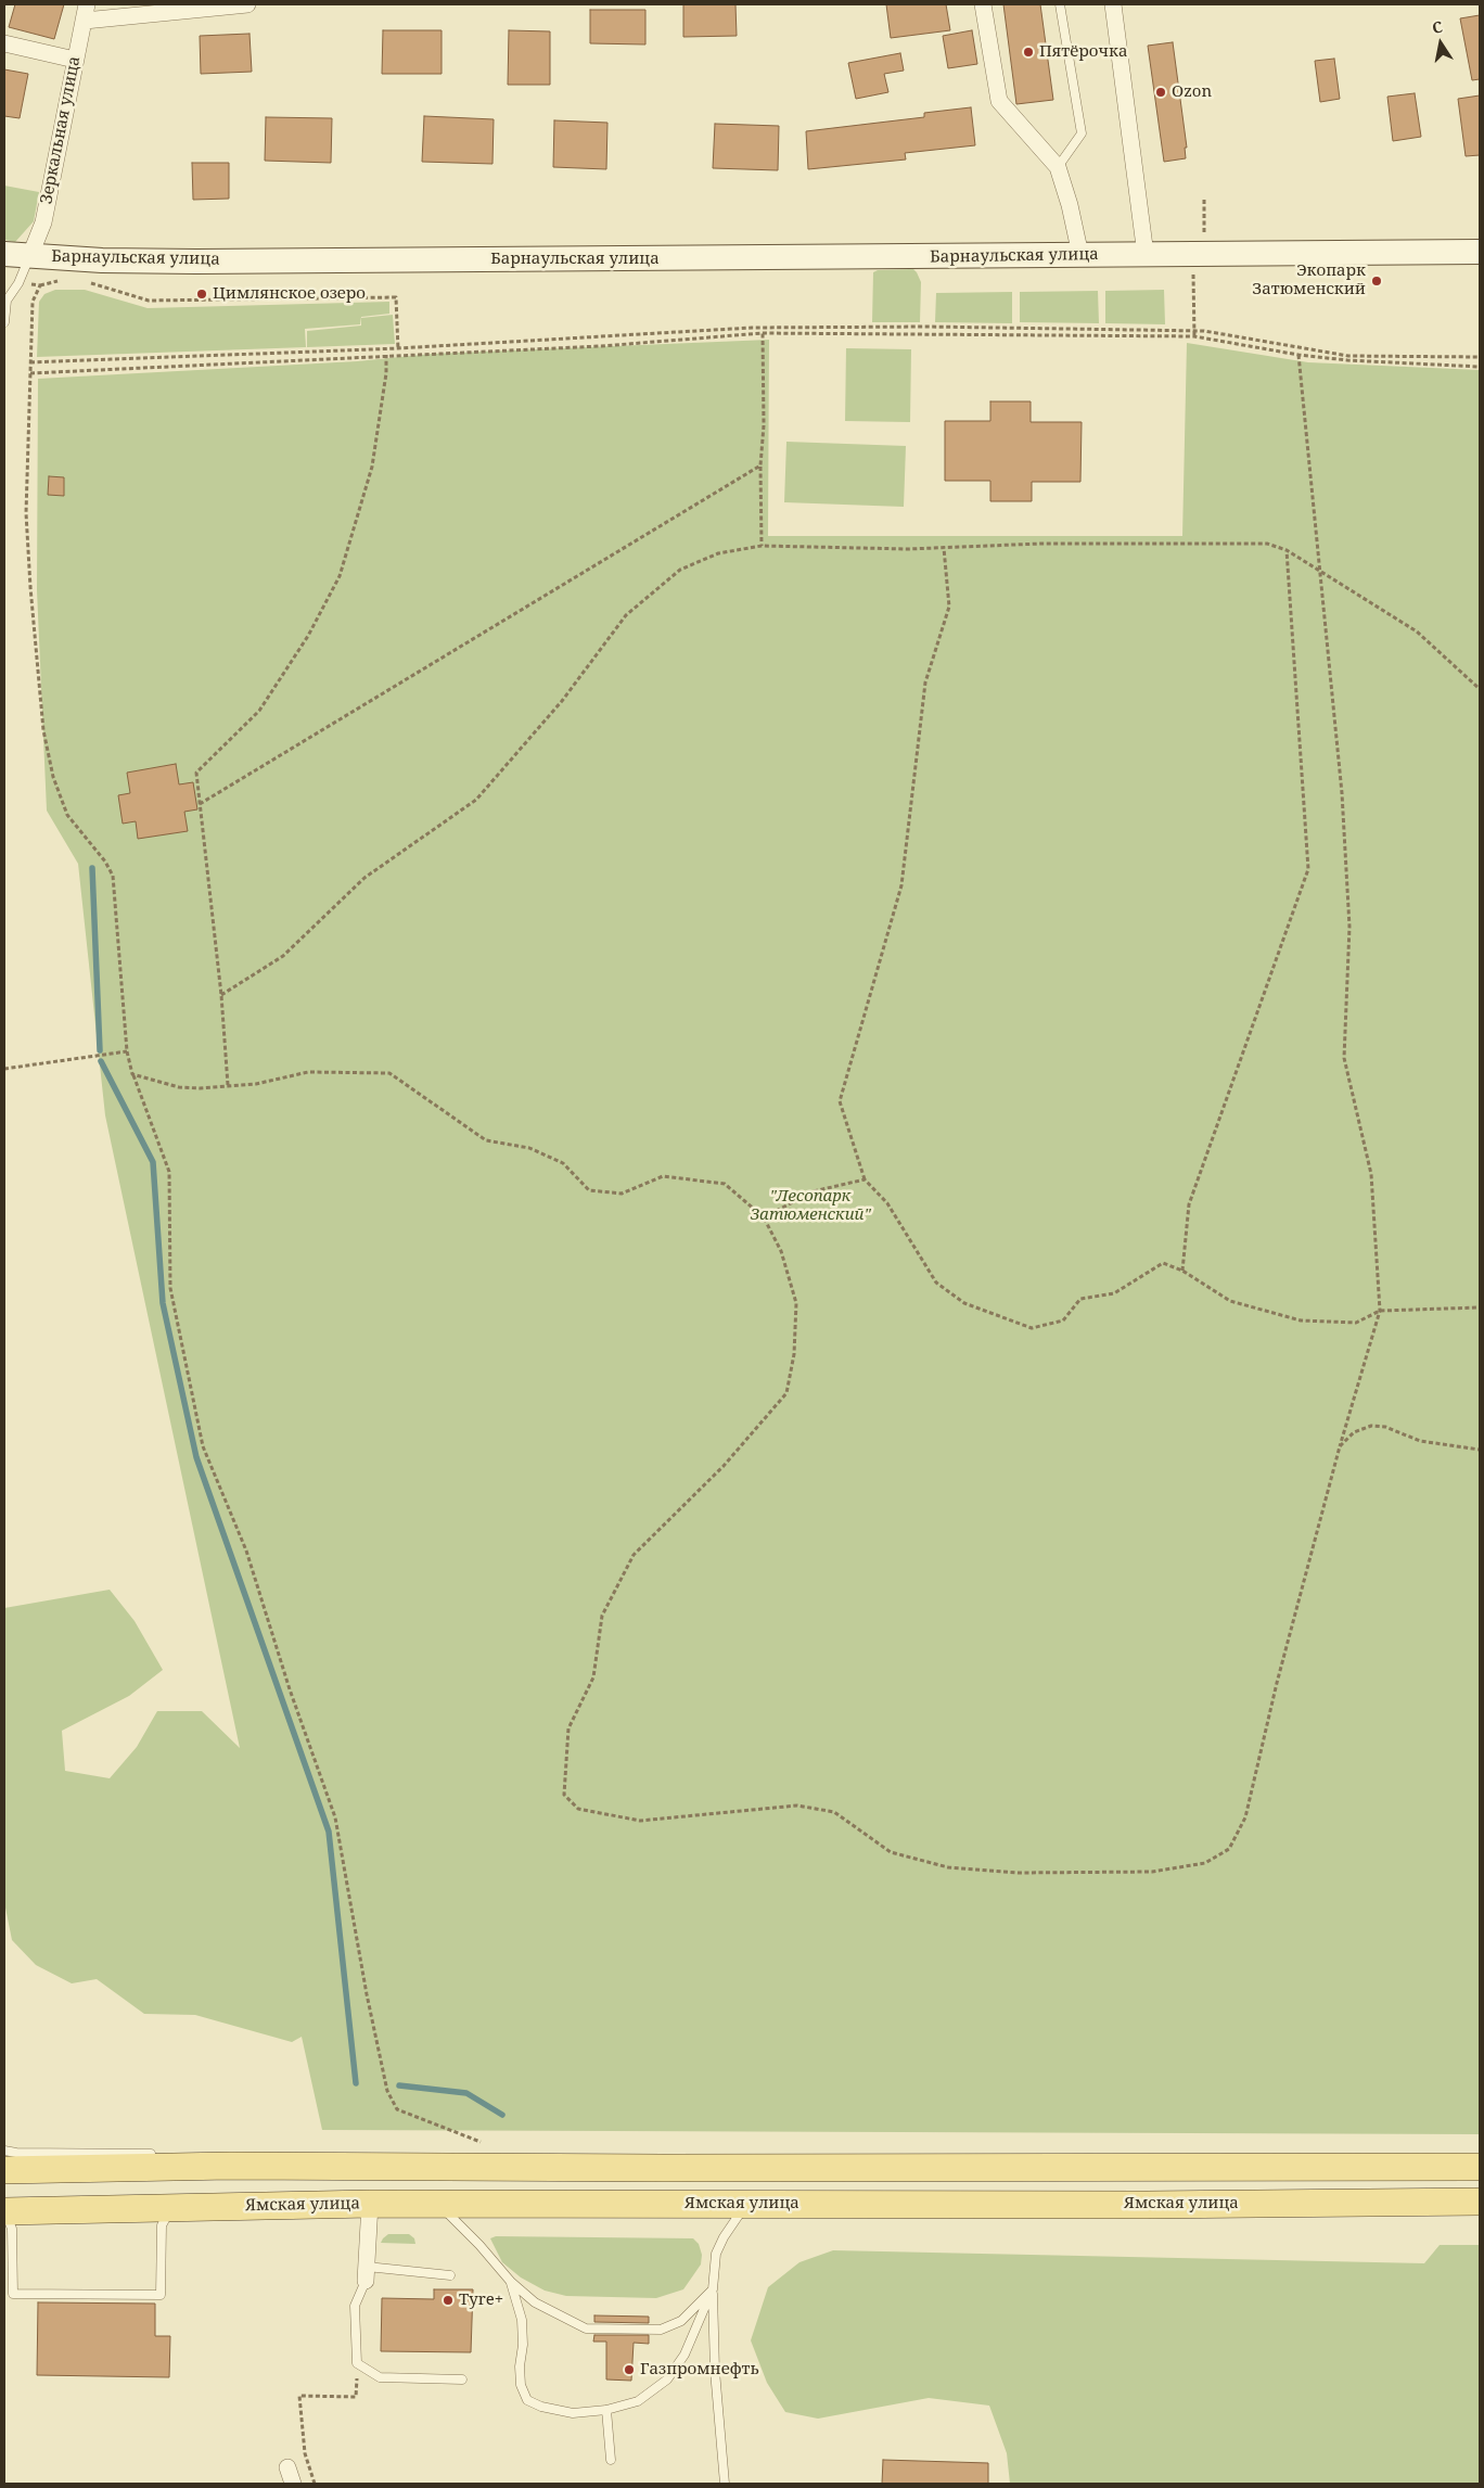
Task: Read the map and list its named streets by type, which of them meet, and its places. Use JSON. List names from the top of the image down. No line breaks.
{"streets":{"main road":["Ямская улица"],"street":["Зеркальная улица","Барнаульская улица"]},"crossings":[["Зеркальная улица","Барнаульская улица"]],"parks":["\"Лесопарк Затюменский\""],"places":["Пятёрочка","Ozon","Экопарк Затюменский","Цимлянское озеро","Tyre+","Газпромнефть"],"north":"top"}
